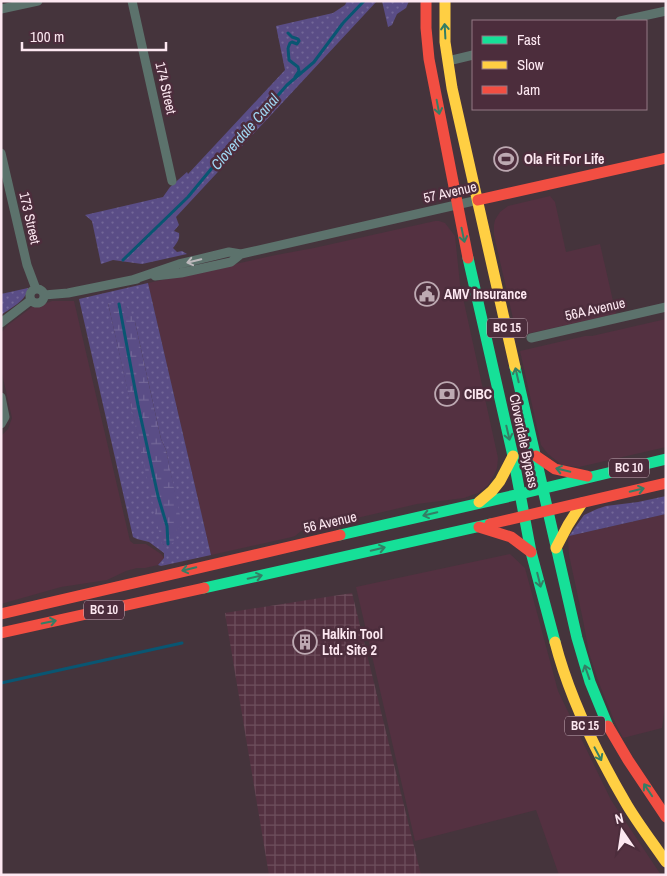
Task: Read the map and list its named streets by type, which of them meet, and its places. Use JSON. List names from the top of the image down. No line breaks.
{"streets":{"main road":["57 Avenue","BC 15","Cloverdale Bypass","BC 10","56 Avenue"],"street":["174 Street","173 Street","56A Avenue"]},"crossings":[["57 Avenue","173 Street"],["57 Avenue","Cloverdale Bypass"],["Cloverdale Bypass","BC 10"],["Cloverdale Bypass","56 Avenue"]],"water":["Cloverdale Canal"],"places":{"sports":["Ola Fit For Life"],"public building":["AMV Insurance"],"bank":["CIBC"],"building":["Halkin Tool Ltd. Site 2"]},"legend":["Fast","Slow","Jam"],"scale_bar":"100 m","north":"top"}
